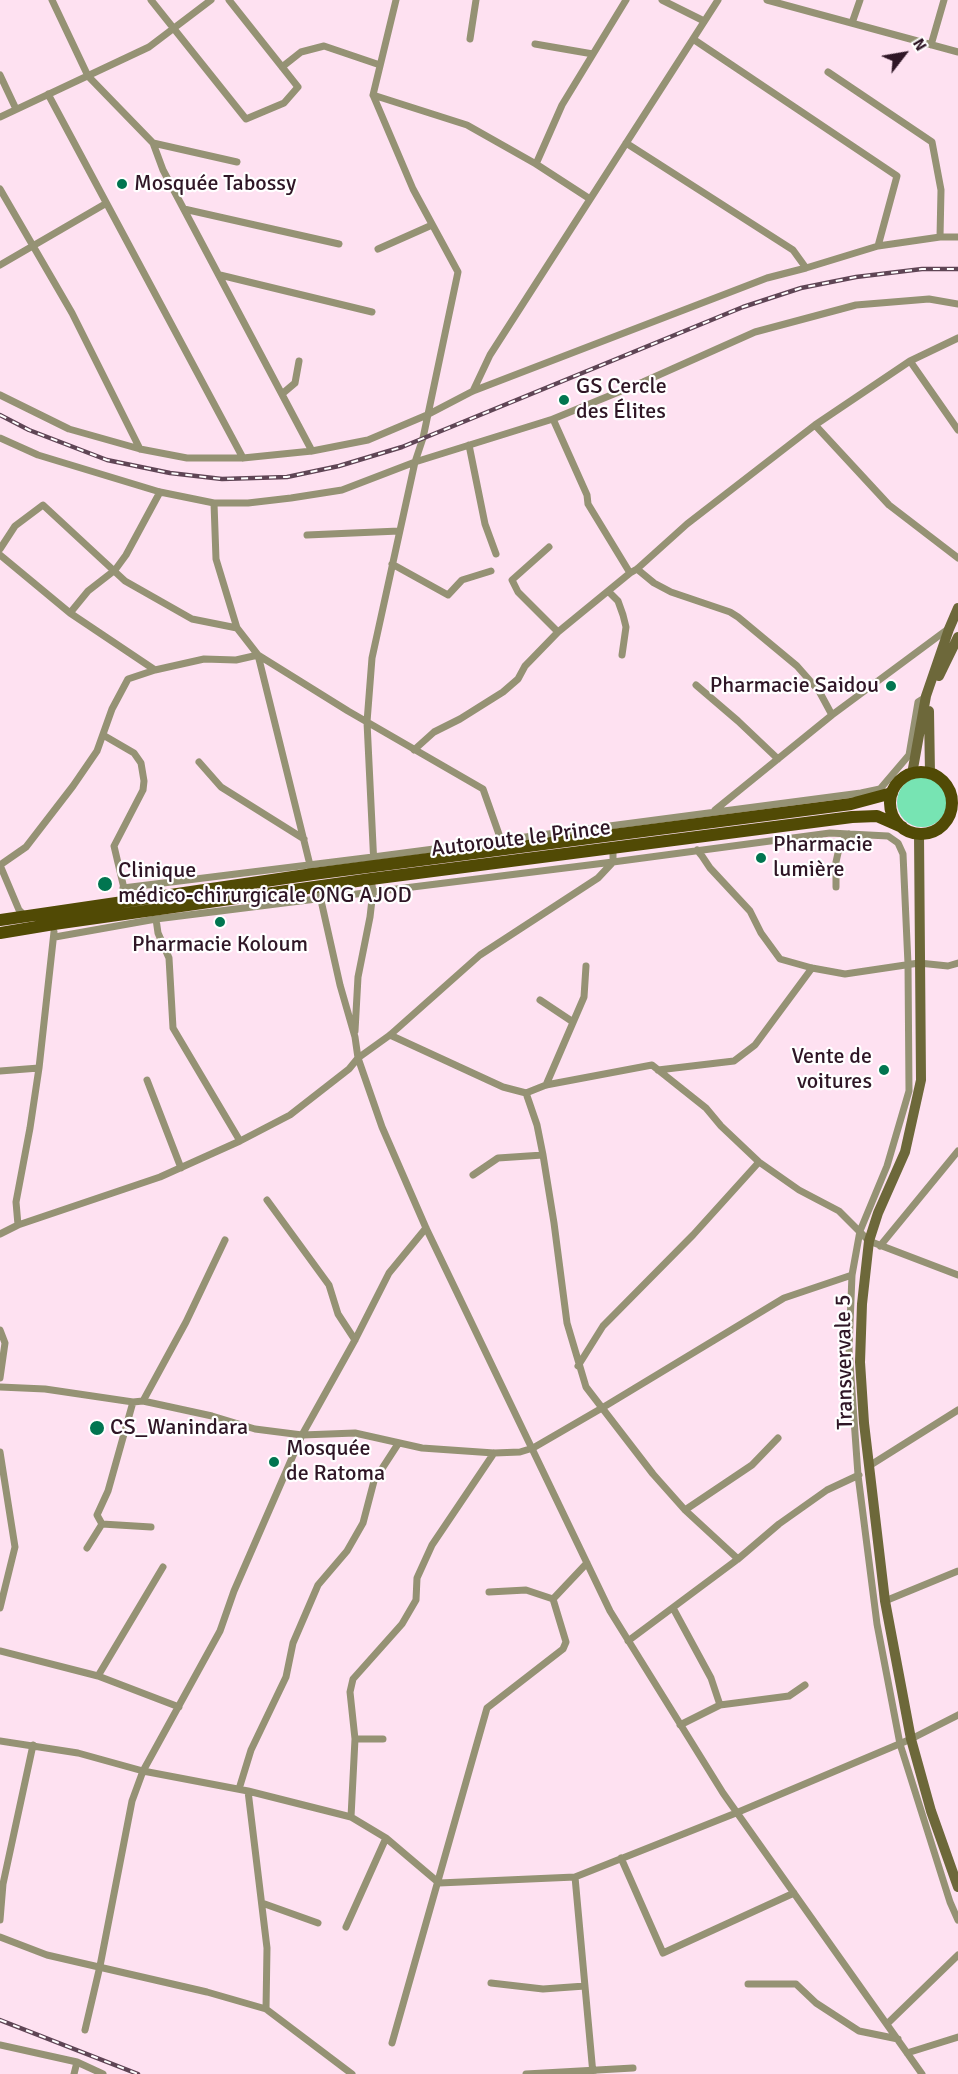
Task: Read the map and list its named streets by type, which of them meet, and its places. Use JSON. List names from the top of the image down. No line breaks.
{"streets":{"main road":["Autoroute le Prince","Transvervale 5"]},"crossings":[["Autoroute le Prince","Transvervale 5"]],"places":["Mosquée Tabossy","GS Cercle des Élites","Pharmacie Saidou","Pharmacie lumière","Clinique médico-chirurgicale ONG AJOD","Pharmacie Koloum","Vente de voitures","CS_Wanindara","Mosquée de Ratoma"],"north":"top right"}
